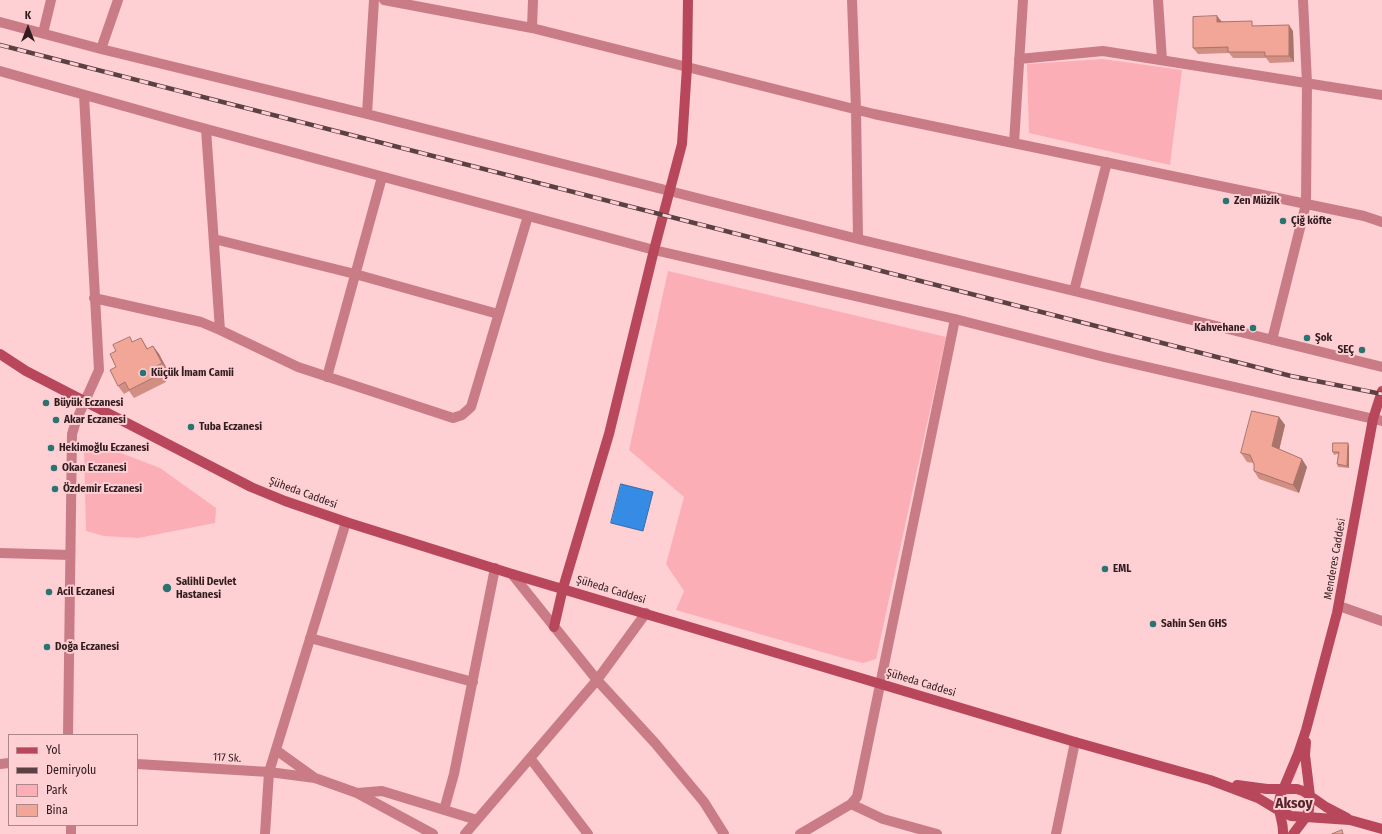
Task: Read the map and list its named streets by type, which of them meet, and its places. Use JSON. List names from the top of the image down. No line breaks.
{"streets":{"main road":["Şüheda Caddesi","Menderes Caddesi"],"street":["117 Sk."]},"districts":["Aksoy"],"places":["Zen Müzik","Çiğ köfte","Kahvehane","Şok","SEÇ","Küçük İmam Camii","Büyük Eczanesi","Akar Eczanesi","Tuba Eczanesi","Hekimoğlu Eczanesi","Okan Eczanesi","Özdemir Eczanesi","EML","Salihli Devlet Hastanesi","Acil Eczanesi","Sahin Sen GHS","Doğa Eczanesi"],"legend":["Yol","Demiryolu","Park","Bina"],"north":"top"}
